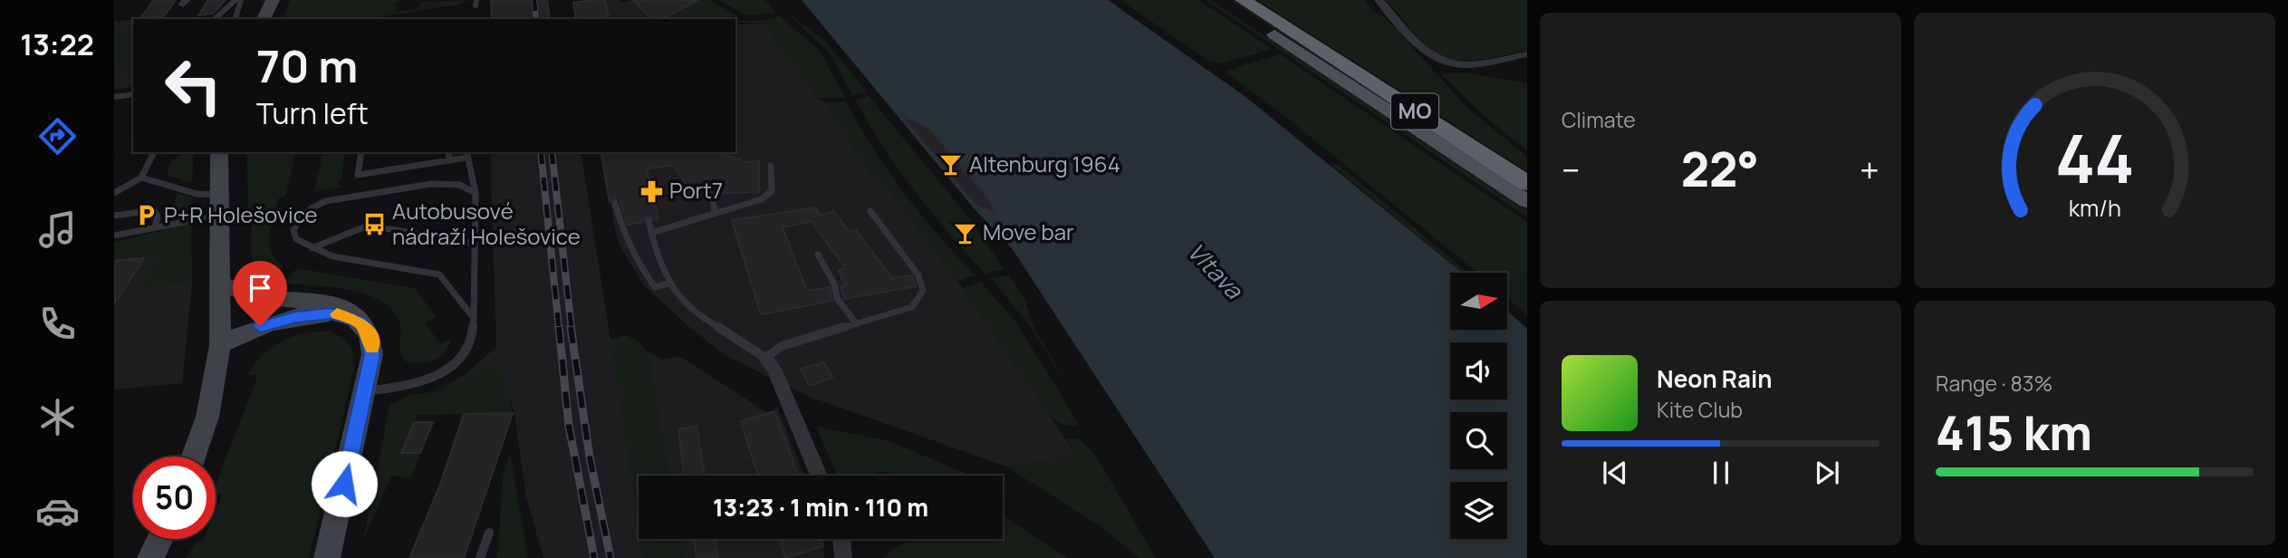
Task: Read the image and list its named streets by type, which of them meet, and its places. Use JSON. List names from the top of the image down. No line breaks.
{"streets":{"highway":["MO"]},"water":["Vltava"],"places":{"bar":["Altenburg 1964","Move bar"],"pharmacy":["Port7"],"parking":["P+R Holešovice"],"bus stop":["Autobusové nádraží Holešovice"]},"north":"right","page":{"tabs":"13:22","tile":["Climate",["Range · 83%","415 km"]],"turn":["70 m","Turn left"],"heat":["−","22°","+"],"song":["Neon Rain","Kite Club"],"limit":"50","trip":"13:23 · 1 min · 110 m","gauge":["44","km/h"]}}
